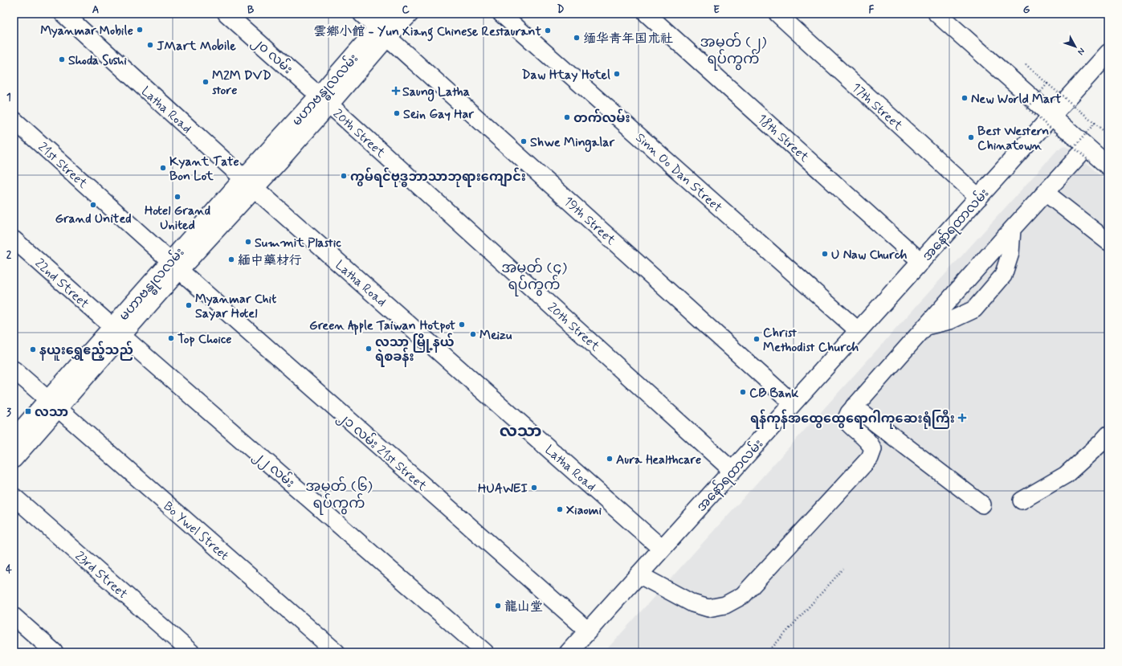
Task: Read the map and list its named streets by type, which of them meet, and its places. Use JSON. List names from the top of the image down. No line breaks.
{"streets":{"main road":["မဟာဗန္ဓုလလမ်း","Latha Road","အနော်ရထာလမ်း"],"street":["၂၀ လမ်း","17th Street","20th Street","18th Street","21st Street","Sinn Oo Dan Street","19th Street","22nd Street","၂၁ လမ်း 21st Street","၂၂ လမ်း","Bo Ywel Street","23rd Street"]},"crossings":[["၂၀ လမ်း","မဟာဗန္ဓုလလမ်း"],["၂၀ လမ်း","20th Street"],["မဟာဗန္ဓုလလမ်း","Latha Road"],["မဟာဗန္ဓုလလမ်း","20th Street"],["မဟာဗန္ဓုလလမ်း","21st Street"],["မဟာဗန္ဓုလလမ်း","19th Street"],["မဟာဗန္ဓုလလမ်း","22nd Street"],["မဟာဗန္ဓုလလမ်း","၂၁ လမ်း 21st Street"],["မဟာဗန္ဓုလလမ်း","၂၂ လမ်း"],["မဟာဗန္ဓုလလမ်း","Bo Ywel Street"],["17th Street","အနော်ရထာလမ်း"],["Latha Road","အနော်ရထာလမ်း"],["20th Street","အနော်ရထာလမ်း"],["18th Street","အနော်ရထာလမ်း"],["21st Street","၂၁ လမ်း 21st Street"],["Sinn Oo Dan Street","အနော်ရထာလမ်း"],["19th Street","အနော်ရထာလမ်း"],["အနော်ရထာလမ်း","၂၁ လမ်း 21st Street"],["22nd Street","၂၂ လမ်း"]],"districts":["အမှတ် (၂) ရပ်ကွက်","အမှတ် (၄) ရပ်ကွက်","လသာ","အမှတ် (၆) ရပ်ကွက်"],"places":{"other":["Myanmar Mobile","雲鄉小館 - Yun Xiang Chinese Restaurant","缅华青年国术社","JMart Mobile","Shoda Sushi","Daw Htay Hotel","M2M DVD store","New World Mart","Sein Gay Har","တက်လမ်း","Best Western Chinatown","Shwe Mingalar","Kyant Tate Bon Lot","ကွမ်ရင်ဗုဒ္ဓဘာသာဘုရားကျောင်း","Hotel Grand United","Grand United","Summit Plastic","U Naw Church","緬中藥材行","Myanmar Chit Sayar Hotel","Green Apple Taiwan Hotpot","Meizu","Top Choice","Christ Methodist Church","လသာ မြို့နယ် ရဲစခန်း","နယူးရွှေဧည့်သည်","CB Bank","Aura Healthcare","HUAWEI","Xiaomi","龍山堂"],"health":["Saung Latha","ရန်ကုန်အထွေထွေရောဂါကုဆေးရုံကြီး"],"transit":["လသာ"]},"north":"bottom right","grid":{"columns":["A","B","C","D","E","F","G"],"rows":["1","2","3","4"]}}
